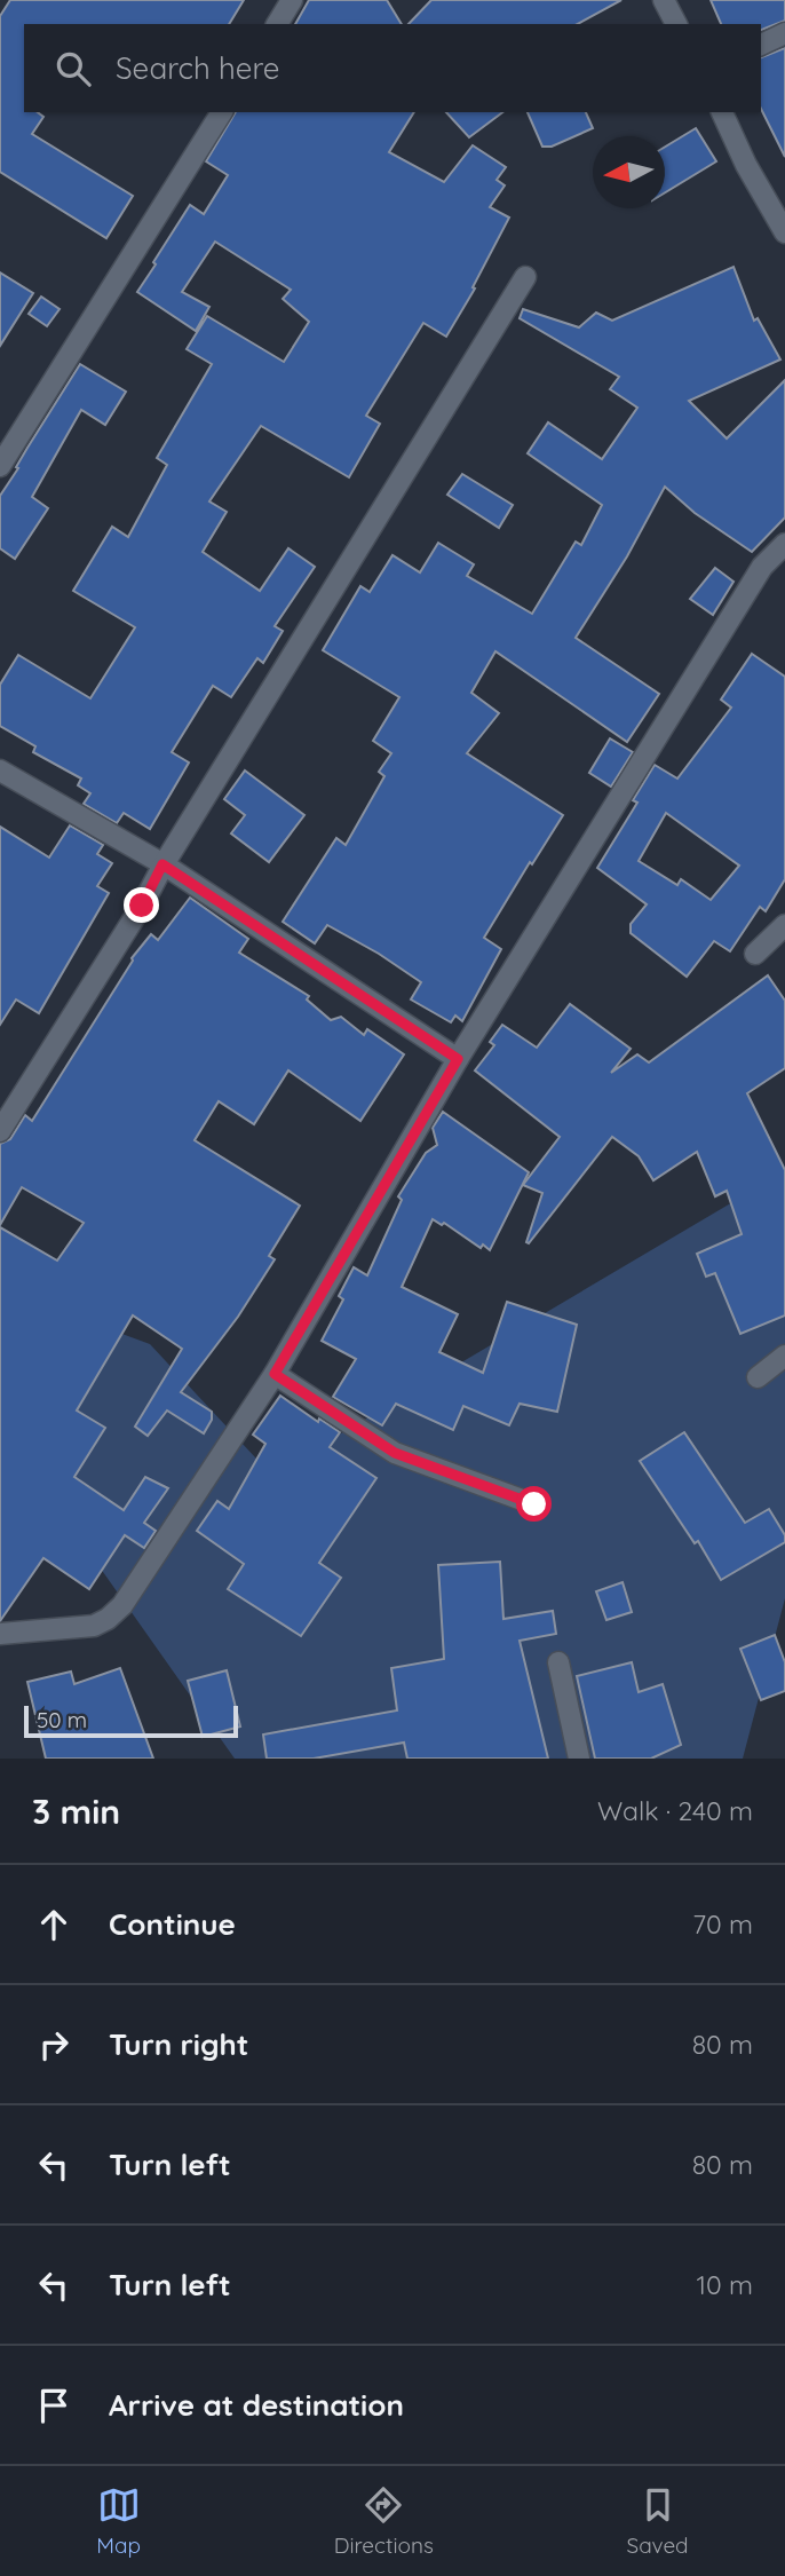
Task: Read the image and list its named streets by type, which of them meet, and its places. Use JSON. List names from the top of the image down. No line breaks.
{"scale_bar":"50 m","north":"left","page":{"search":"Search here","scale":"50 m","heading":["3 min","Walk · 240 m"],"list":[["Continue","70 m"],["Turn right","80 m"],["Turn left","80 m"],["Turn left","10 m"],"Arrive at destination"],"nav":["Map","Directions","Saved"]}}
